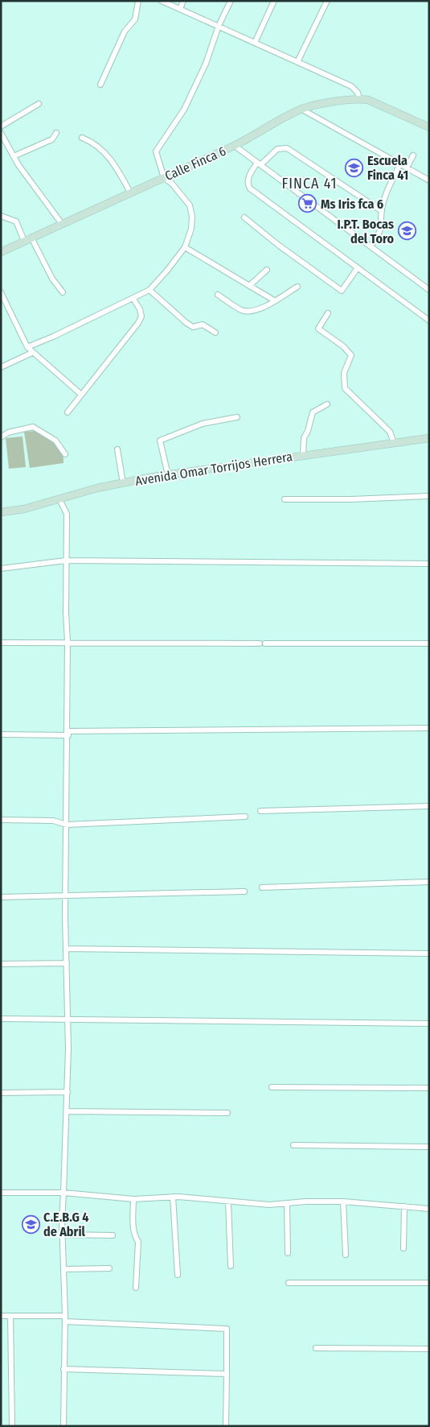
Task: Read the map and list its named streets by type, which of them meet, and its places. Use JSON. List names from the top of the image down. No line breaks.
{"streets":{"street":["Calle Finca 6","Avenida Omar Torrijos Herrera"]},"districts":["FINCA 41"],"places":{"school or university":["Escuela Finca 41","I.P.T. Bocas del Toro","C.E.B.G 4 de Abril"],"supermarket":["Ms Iris fca 6"]}}
